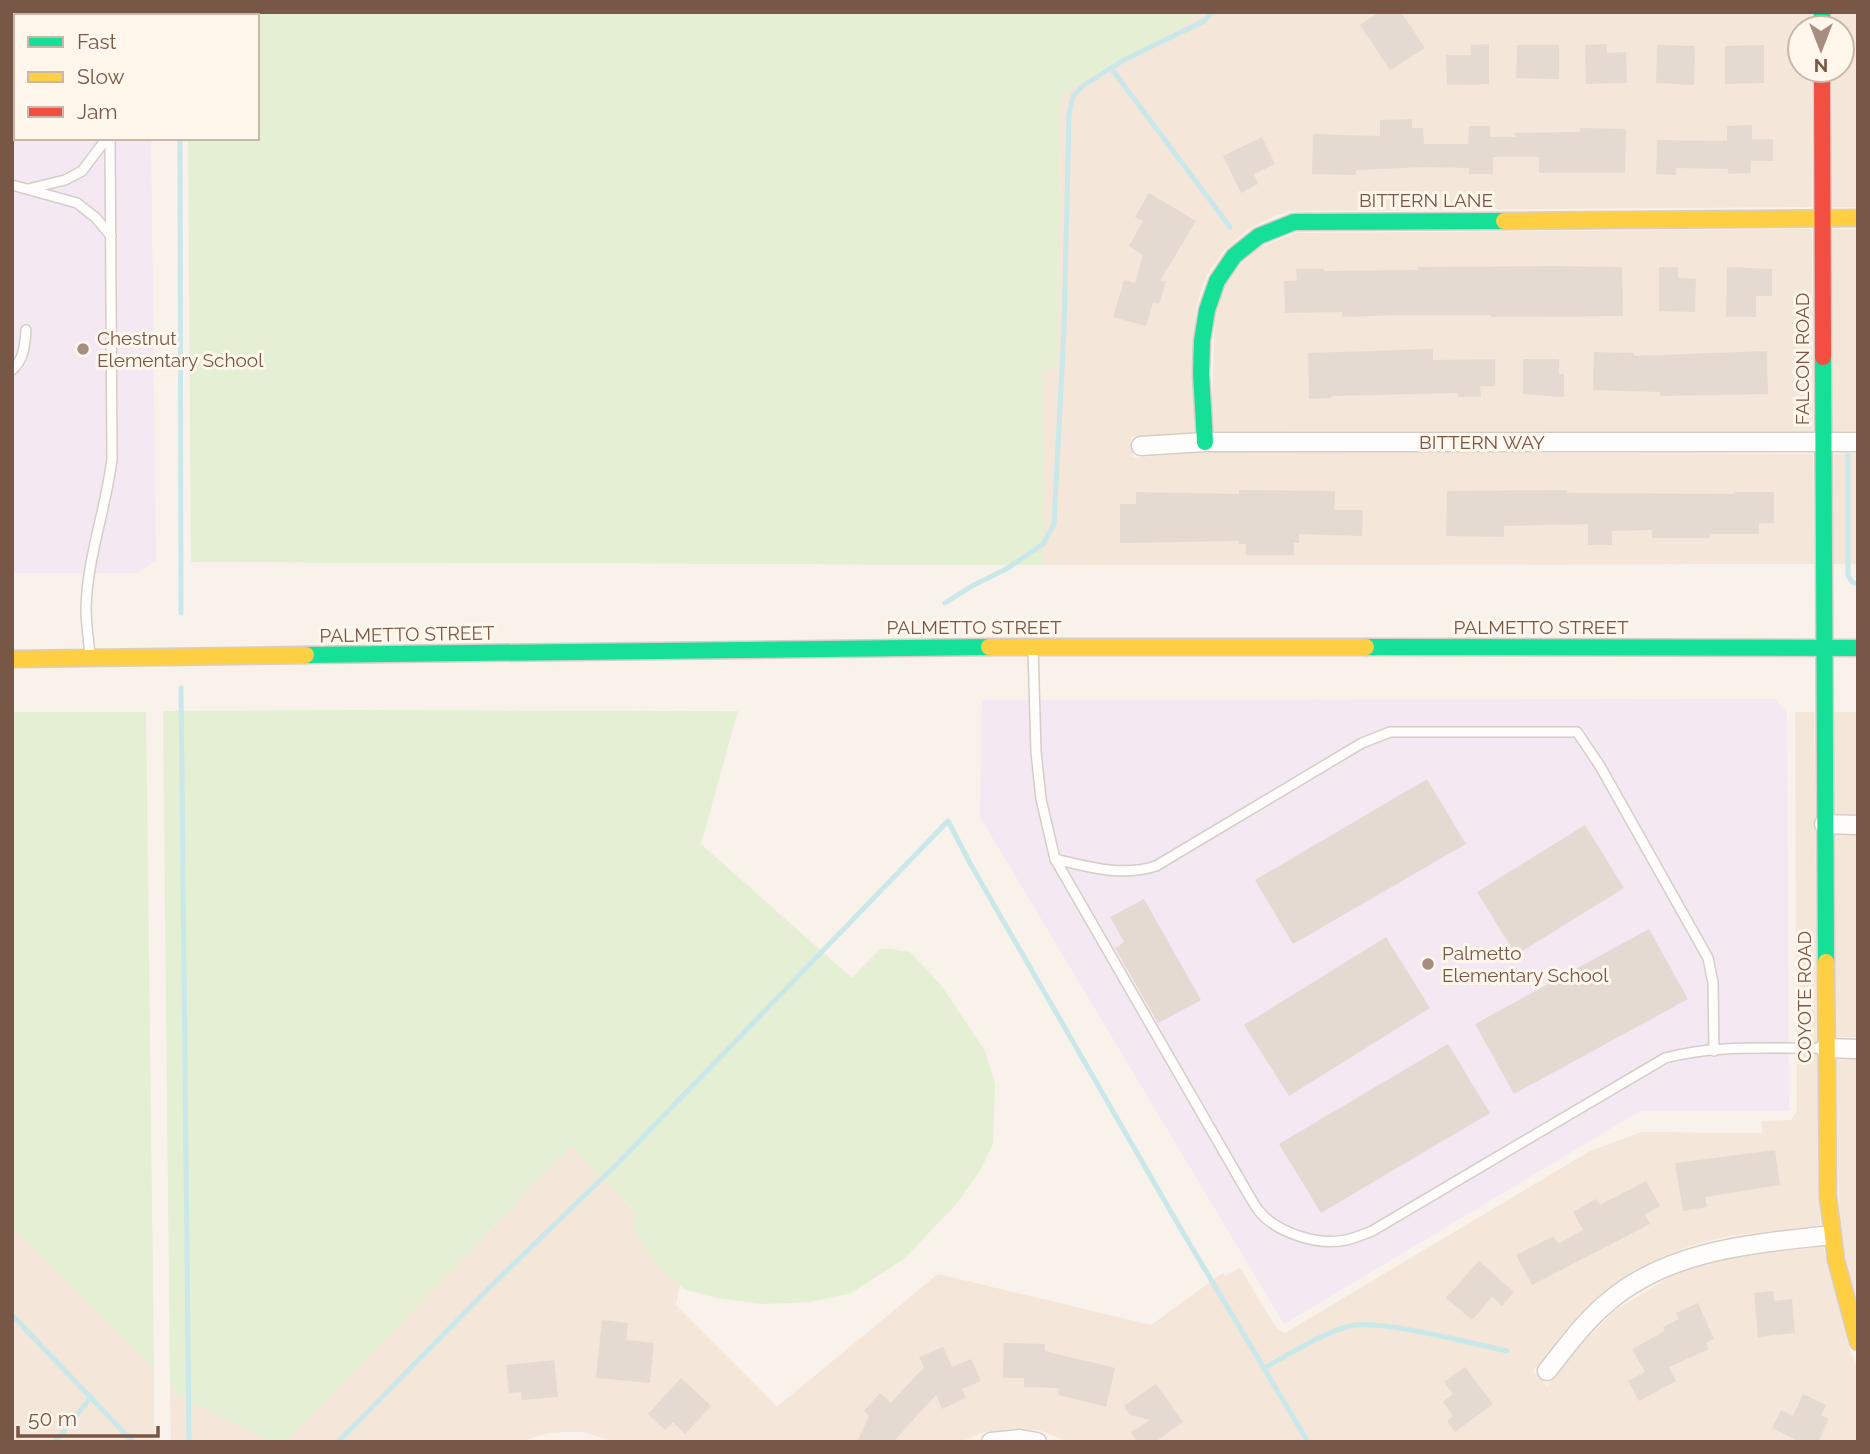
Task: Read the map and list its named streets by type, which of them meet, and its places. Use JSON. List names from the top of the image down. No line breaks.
{"streets":{"street":["BITTERN LANE","FALCON ROAD","BITTERN WAY","PALMETTO STREET","COYOTE ROAD"]},"crossings":[["BITTERN LANE","FALCON ROAD"],["BITTERN LANE","BITTERN WAY"],["FALCON ROAD","BITTERN WAY"],["FALCON ROAD","PALMETTO STREET"],["FALCON ROAD","COYOTE ROAD"],["PALMETTO STREET","COYOTE ROAD"]],"places":["Chestnut Elementary School","Palmetto Elementary School"],"legend":["Fast","Slow","Jam"],"scale_bar":"50 m","north":"bottom"}
